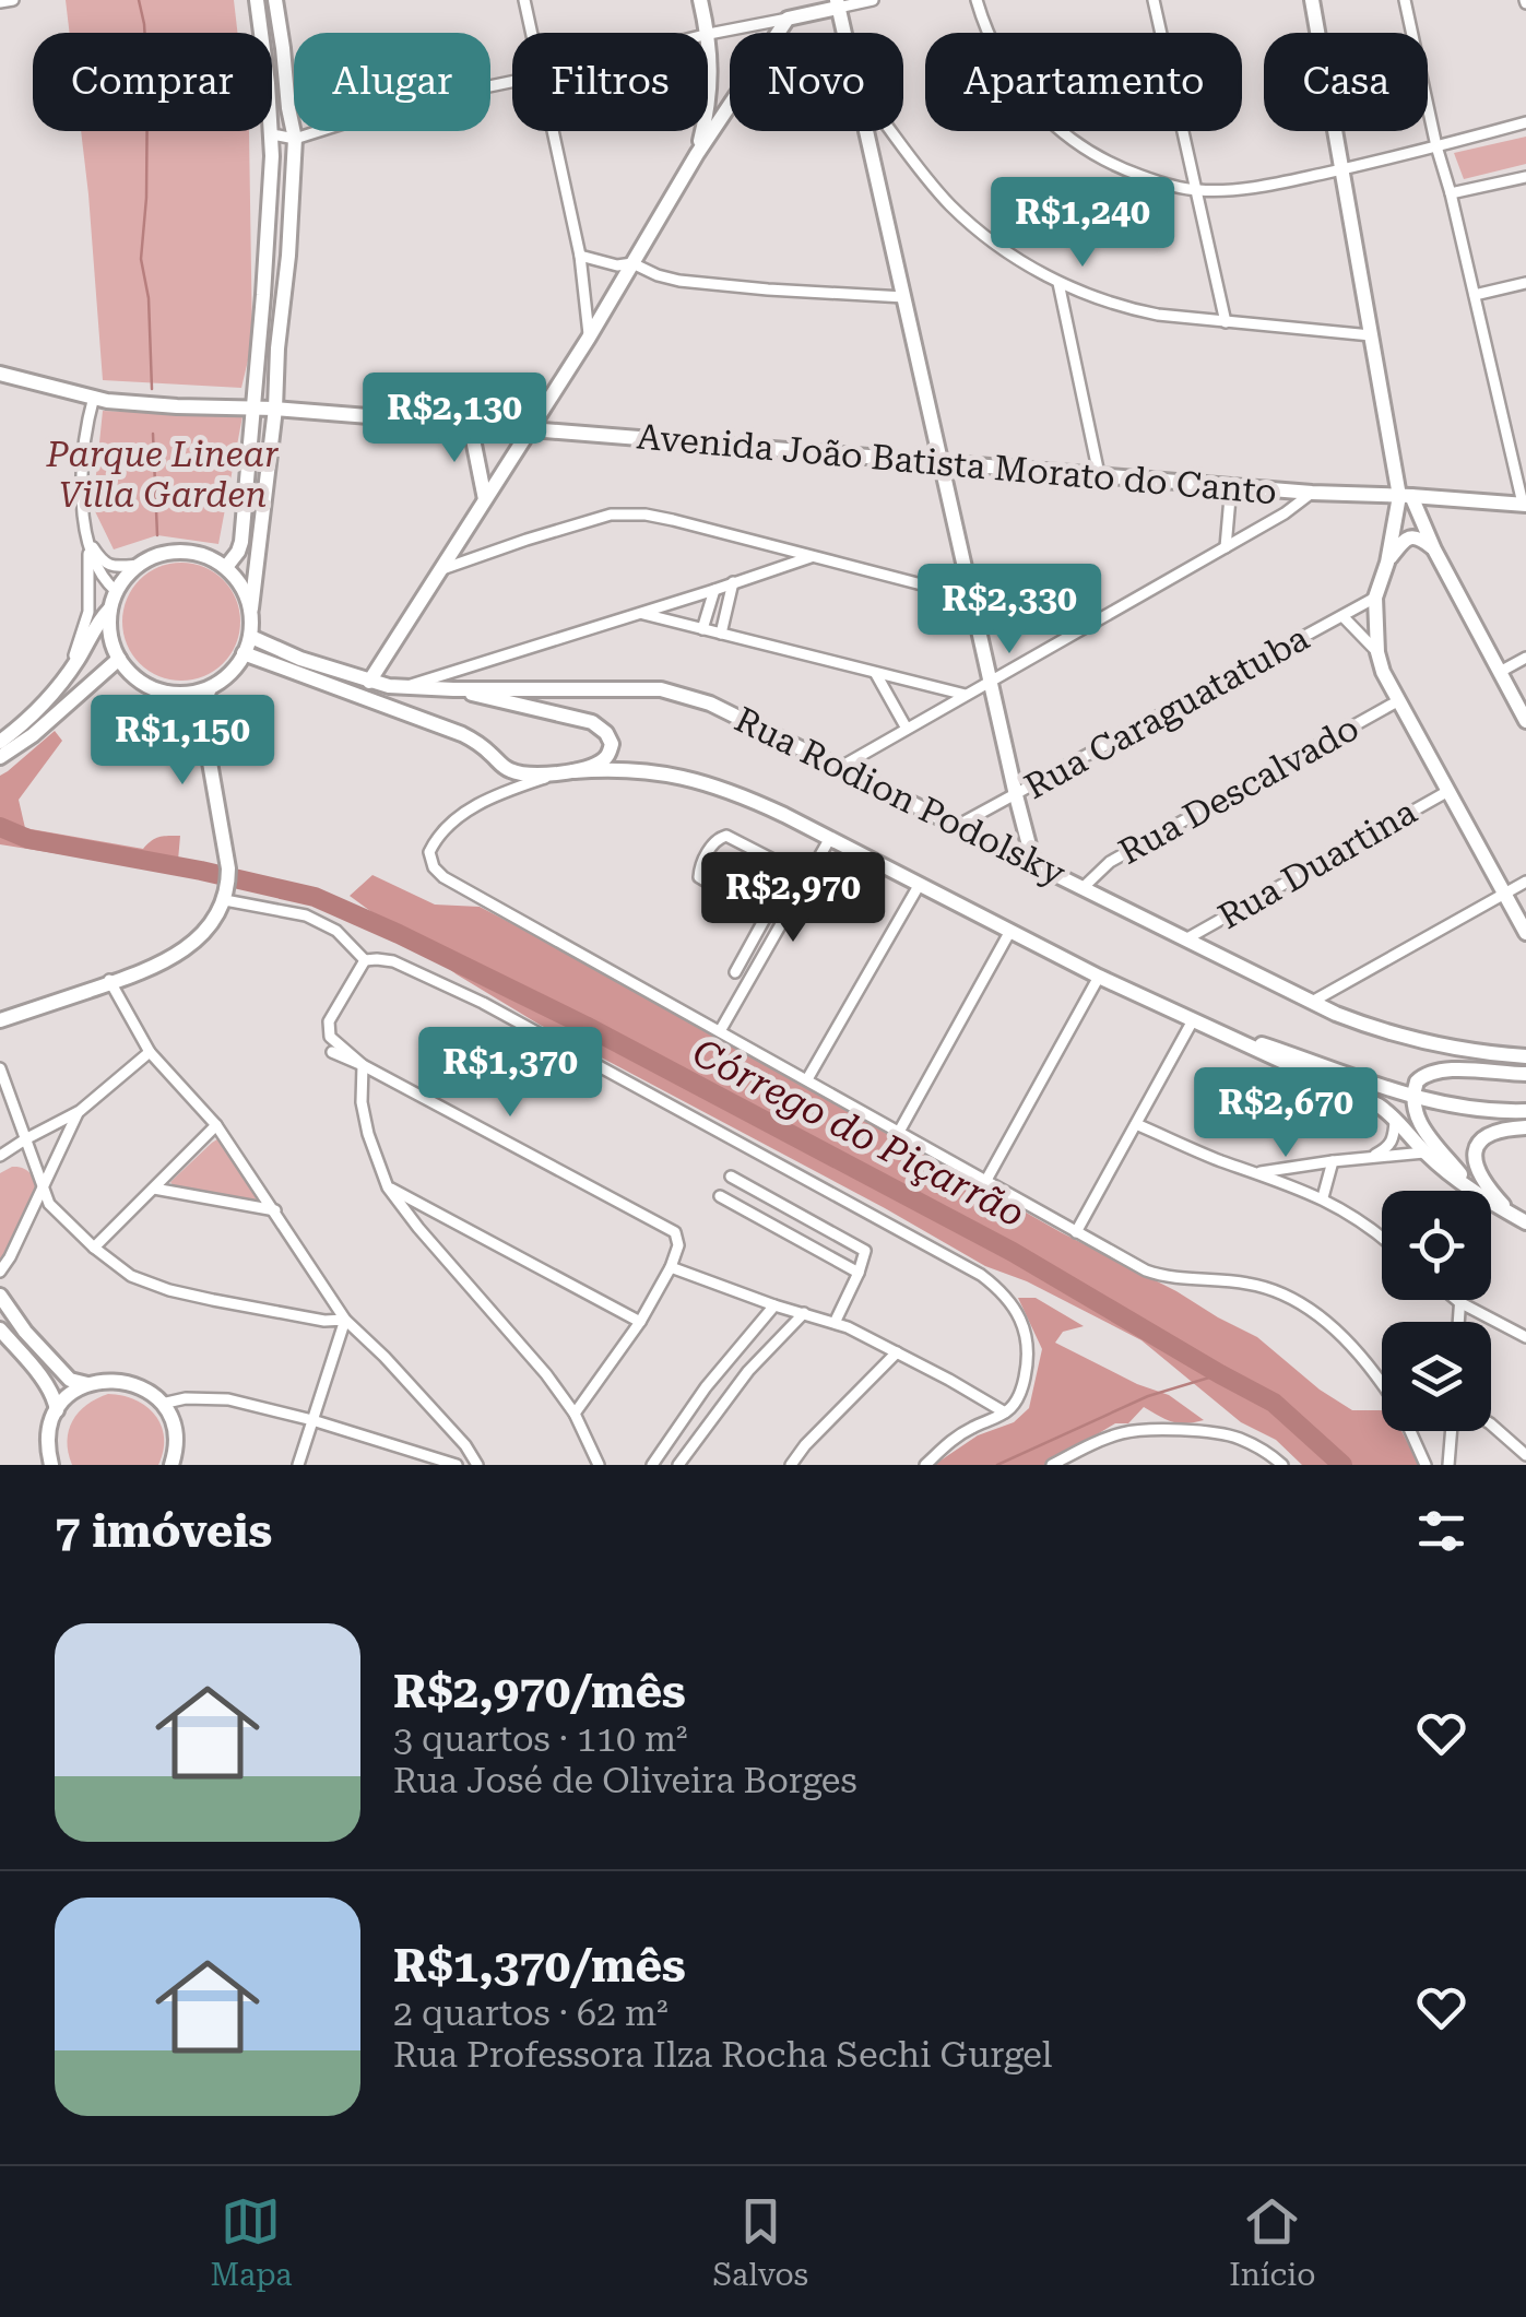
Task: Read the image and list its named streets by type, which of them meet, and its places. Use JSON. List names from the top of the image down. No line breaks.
{"streets":{"street":["Avenida João Batista Morato do Canto","Rua Caraguatatuba","Rua Descalvado","Rua Rodion Podolsky","Rua Duartina"]},"crossings":[["Rua Caraguatatuba","Rua Rodion Podolsky"],["Rua Descalvado","Rua Rodion Podolsky"],["Rua Rodion Podolsky","Rua Duartina"]],"water":["Córrego do Piçarrão"],"parks":["Parque Linear Villa Garden"],"page":{"chip":["Comprar","Alugar","Filtros","Novo","Apartamento","Casa"],"price":["R$1,240","R$2,130","R$2,330","R$1,150","R$2,970","R$1,370","R$2,670"],"heading":"7 imóveis","list":[{"name":"R$2,970/mês","note":"3 quartos · 110 m² · Rua José de Oliveira Borges"},{"name":"R$1,370/mês","note":"2 quartos · 62 m² · Rua Professora Ilza Rocha Sechi Gurgel"}],"tabs":["Mapa","Salvos","Início"]}}
